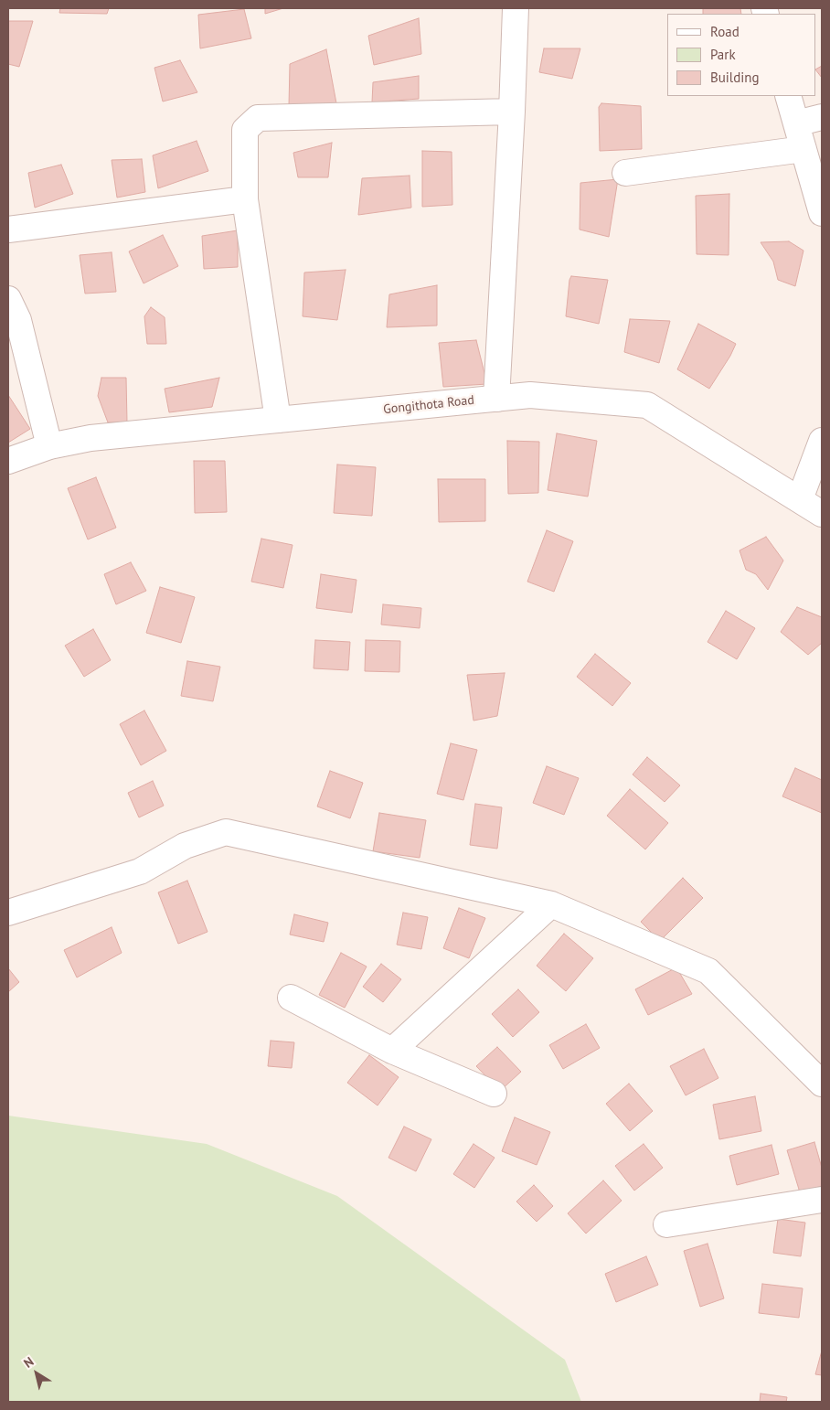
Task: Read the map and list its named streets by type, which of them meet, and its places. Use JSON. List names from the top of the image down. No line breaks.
{"streets":{"street":["Gongithota Road"]},"legend":["Road","Park","Building"],"north":"top left"}
